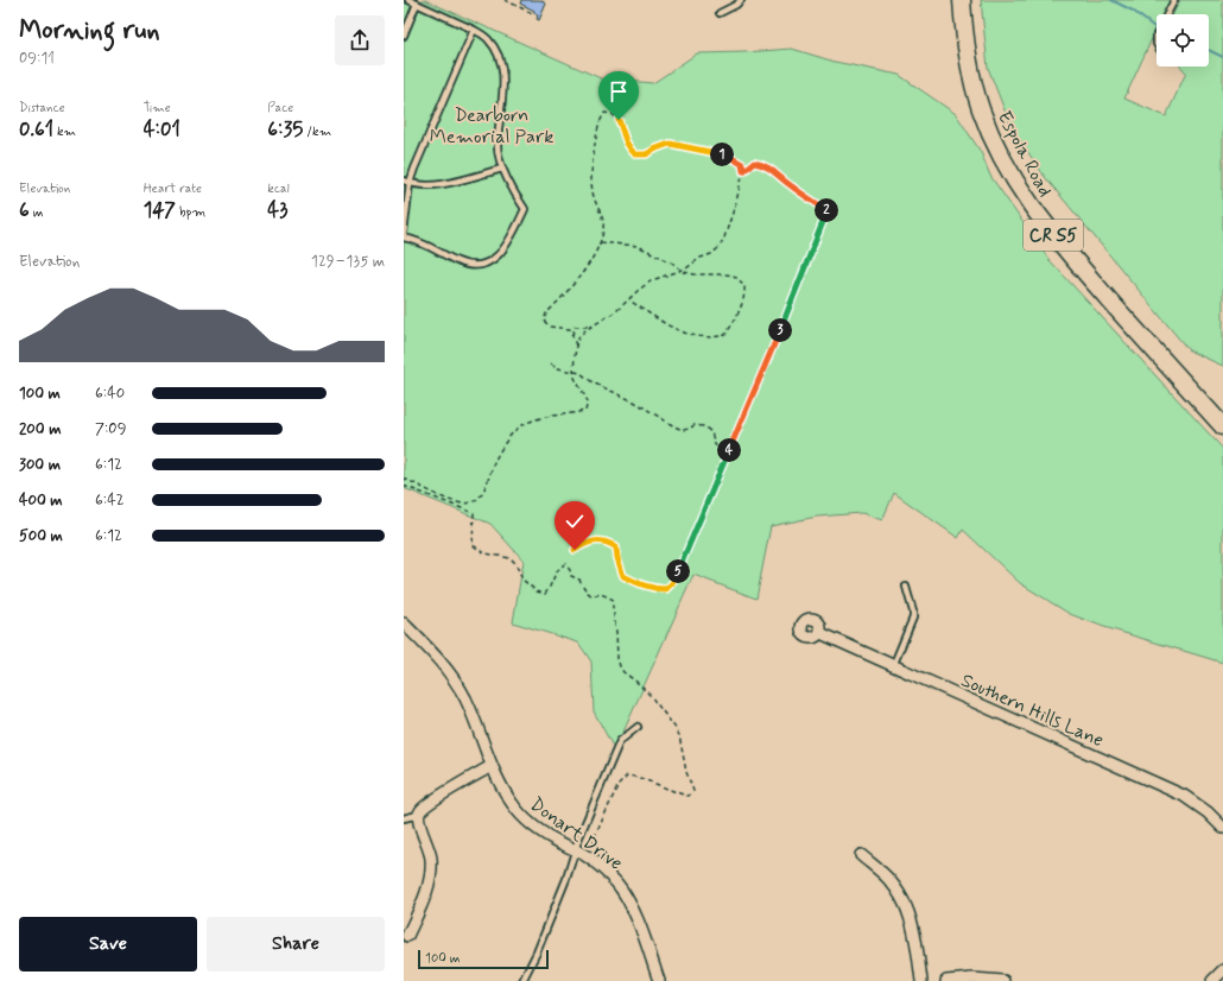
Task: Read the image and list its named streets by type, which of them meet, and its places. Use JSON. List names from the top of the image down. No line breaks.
{"streets":{"main road":["Espola Road","CR S5"],"street":["Southern Hills Lane","Donart Drive"]},"parks":["Dearborn Memorial Park"],"scale_bar":"100 m","page":{"heading":["Morning run","09:11"],"stats":[["Distance","0.61 km"],["Time","4:01"],["Pace","6:35 /km"],["Elevation","6 m"],["Heart rate","147 bpm"],["kcal","43"]],"pins":["1","2","3","4","5"],"chart":["Elevation","129–135 m"],"list":[{"name":"100 m","note":"6:40"},{"name":"200 m","note":"7:09"},{"name":"300 m","note":"6:12"},{"name":"400 m","note":"6:42"},{"name":"500 m","note":"6:12"}],"buttons":["Save","Share"],"scale":"100 m"}}
